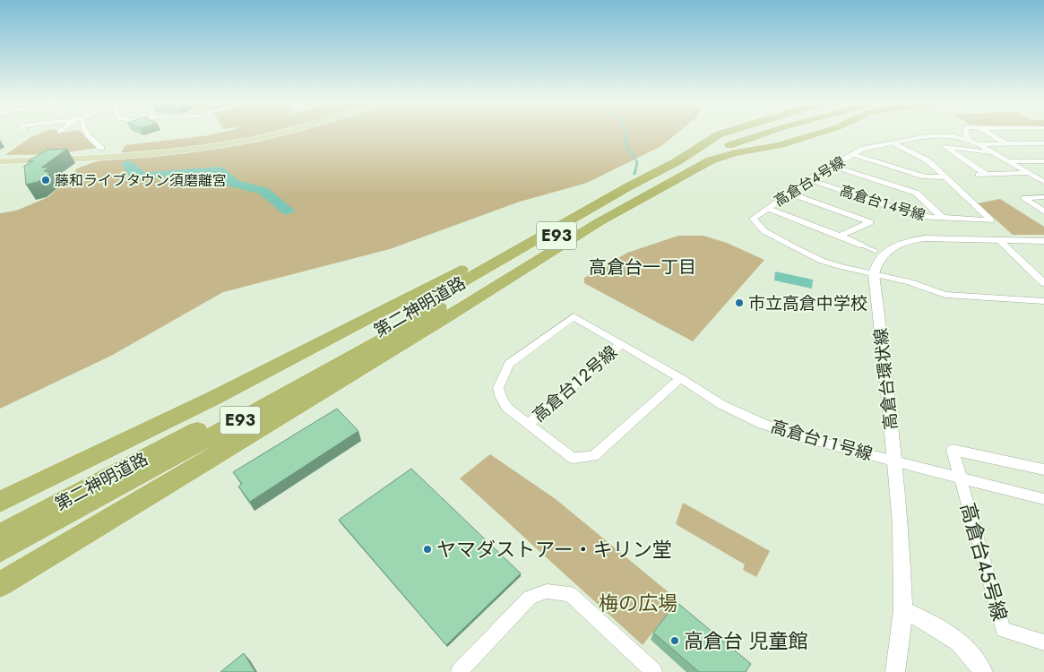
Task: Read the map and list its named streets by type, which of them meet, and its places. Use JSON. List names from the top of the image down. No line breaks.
{"streets":{"highway":["E93","第二神明道路"],"street":["高倉台４号線","高倉台１４号線","高倉台環状線","高倉台１２号線","高倉台１１号線","高倉台４５号線"]},"crossings":[["高倉台４号線","高倉台１４号線"],["高倉台４号線","高倉台環状線"],["高倉台環状線","高倉台１１号線"],["高倉台１２号線","高倉台１１号線"],["高倉台１１号線","高倉台４５号線"]],"districts":["高倉台一丁目"],"parks":["梅の広場"],"places":["藤和ライブタウン須磨離宮","市立高倉中学校","ヤマダストアー・キリン堂","高倉台 児童館"]}
